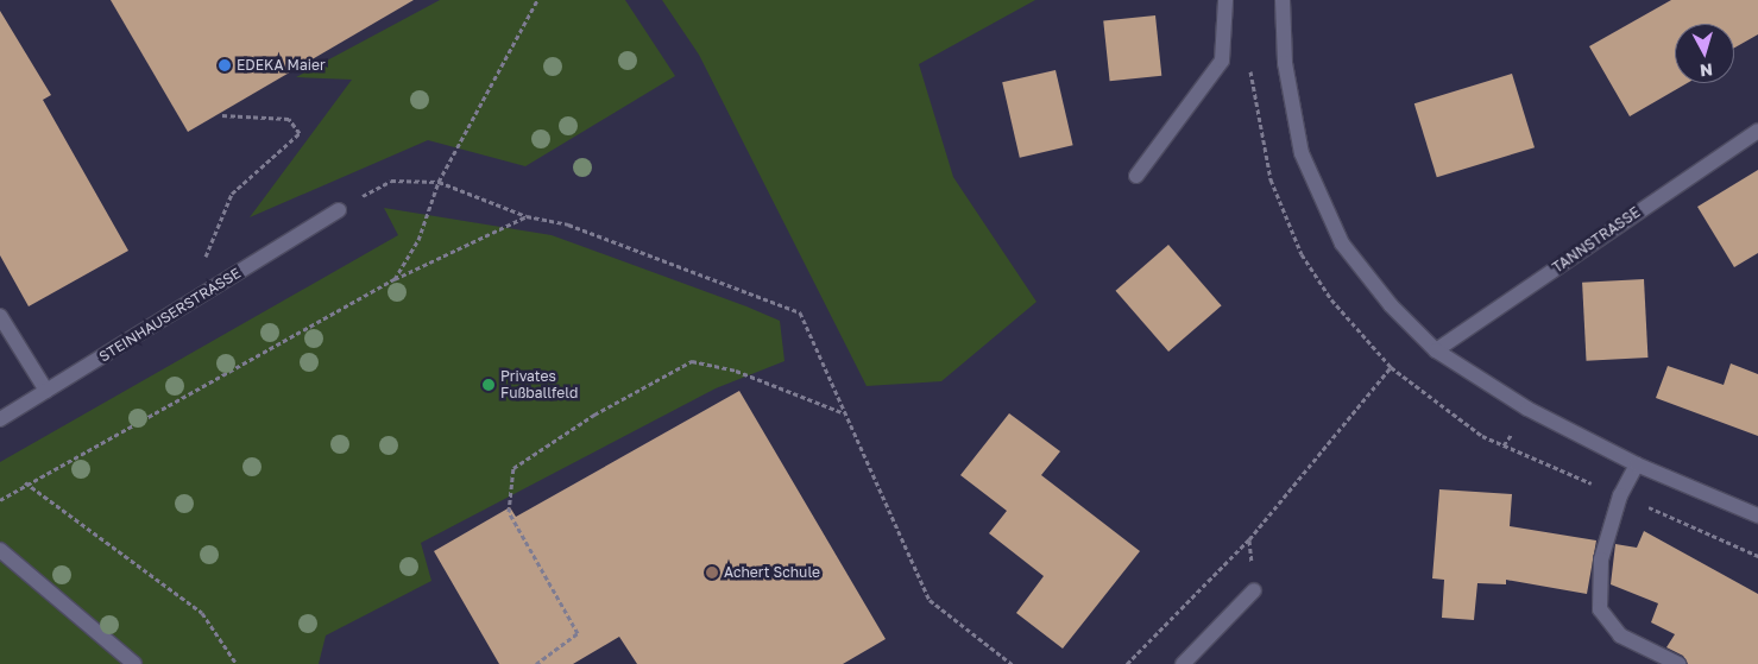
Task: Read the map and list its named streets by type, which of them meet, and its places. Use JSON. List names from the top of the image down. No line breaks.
{"streets":{"street":["TANNSTRASSE","STEINHAUSERSTRASSE"]},"places":["EDEKA Maier","Privates Fußballfeld","Achert Schule"],"north":"bottom"}
